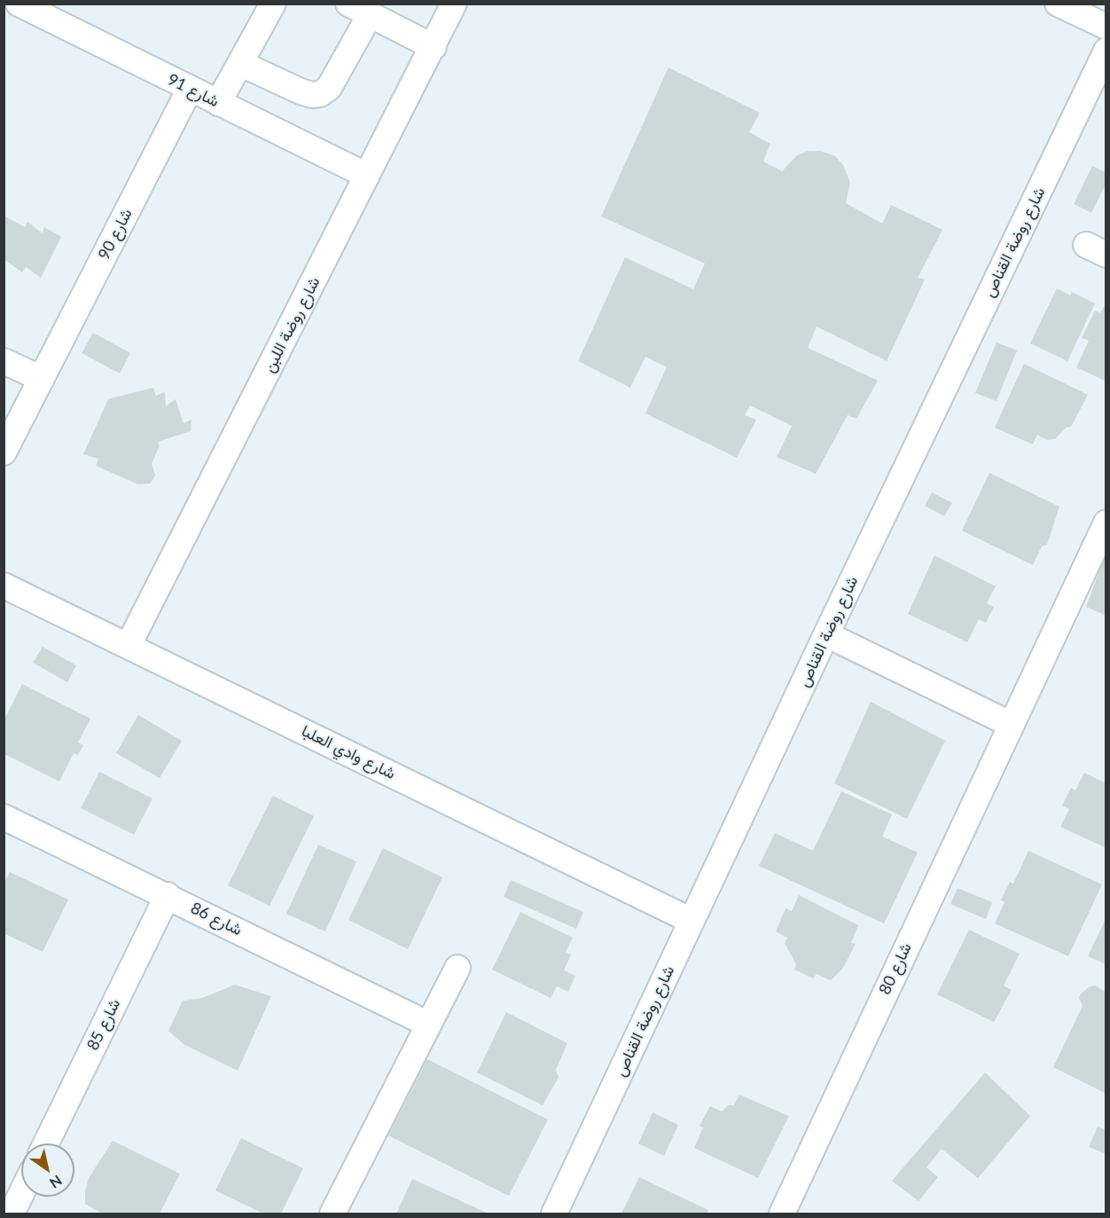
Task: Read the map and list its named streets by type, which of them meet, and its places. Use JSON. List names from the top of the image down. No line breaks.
{"streets":{"street":["شارع 91","شارع 90","شارع روضة القناص","شارع روضة اللبن","شارع وادي العلبا","شارع 86","شارع 80","شارع 85"]},"crossings":[["شارع 91","شارع 90"],["شارع 91","شارع روضة اللبن"],["شارع روضة القناص","شارع وادي العلبا"],["شارع روضة اللبن","شارع وادي العلبا"],["شارع 86","شارع 85"]],"north":"bottom right"}
